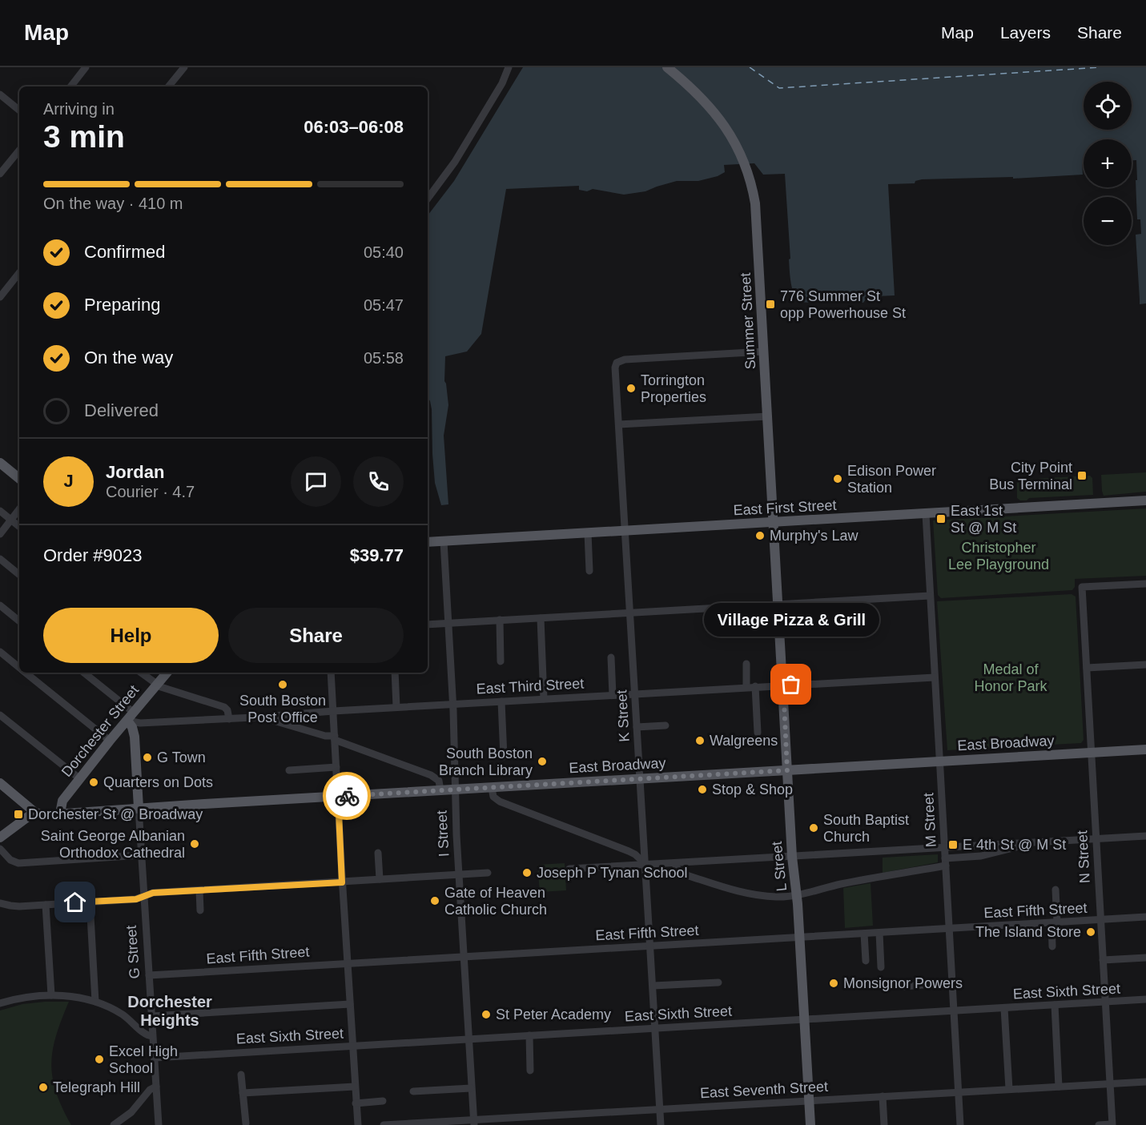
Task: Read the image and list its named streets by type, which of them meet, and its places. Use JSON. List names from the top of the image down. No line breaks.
{"streets":{"main road":["Summer Street","East First Street","Dorchester Street","East Broadway","L Street","G Street"],"street":["East Third Street","K Street","M Street","I Street","N Street","East Fifth Street","East Sixth Street","East Seventh Street"]},"crossings":[["Summer Street","East First Street"],["Summer Street","K Street"],["Summer Street","L Street"],["East First Street","K Street"],["East First Street","M Street"],["East First Street","I Street"],["East Third Street","K Street"],["East Third Street","Dorchester Street"],["East Third Street","M Street"],["East Third Street","I Street"],["East Third Street","L Street"],["East Third Street","G Street"],["K Street","East Broadway"],["K Street","East Fifth Street"],["K Street","East Sixth Street"],["K Street","East Seventh Street"],["Dorchester Street","East Broadway"],["Dorchester Street","G Street"],["East Broadway","M Street"],["East Broadway","I Street"],["East Broadway","N Street"],["East Broadway","L Street"],["East Broadway","G Street"],["M Street","East Fifth Street"],["M Street","East Sixth Street"],["M Street","East Seventh Street"],["I Street","East Fifth Street"],["I Street","East Sixth Street"],["I Street","East Seventh Street"],["N Street","East Fifth Street"],["N Street","East Sixth Street"],["N Street","East Seventh Street"],["L Street","East Fifth Street"],["L Street","East Sixth Street"],["L Street","East Seventh Street"],["East Fifth Street","G Street"],["G Street","East Sixth Street"]],"districts":["Dorchester Heights"],"parks":["Christopher Lee Playground","Medal of Honor Park"],"places":{"transit":["776 Summer St opp Powerhouse St","City Point Bus Terminal","East 1st St @ M St","Dorchester St @ Broadway","E 4th St @ M St"],"other":["Torrington Properties","Edison Power Station","Murphy's Law","South Boston Post Office","Village Pizza & Grill","Walgreens","G Town","South Boston Branch Library","Quarters on Dots","Stop & Shop","South Baptist Church","Saint George Albanian Orthodox Cathedral","Joseph P Tynan School","Gate of Heaven Catholic Church","The Island Store","Monsignor Powers","St Peter Academy","Excel High School","Telegraph Hill"]},"page":{"header":"Map","nav":["Map","Layers","Share"],"map_buttons":["+","−"],"heading":["3 min","Arriving in","06:03–06:08"],"panel":["Jordan","Courier · 4.7","Order #9023","$39.77"],"bar":"On the way · 410 m","list":[["Confirmed","05:40"],["Preparing","05:47"],["On the way","05:58"],"Delivered"],"round":"J","buttons":["Help","Share"],"bubble":"Village Pizza & Grill"}}
